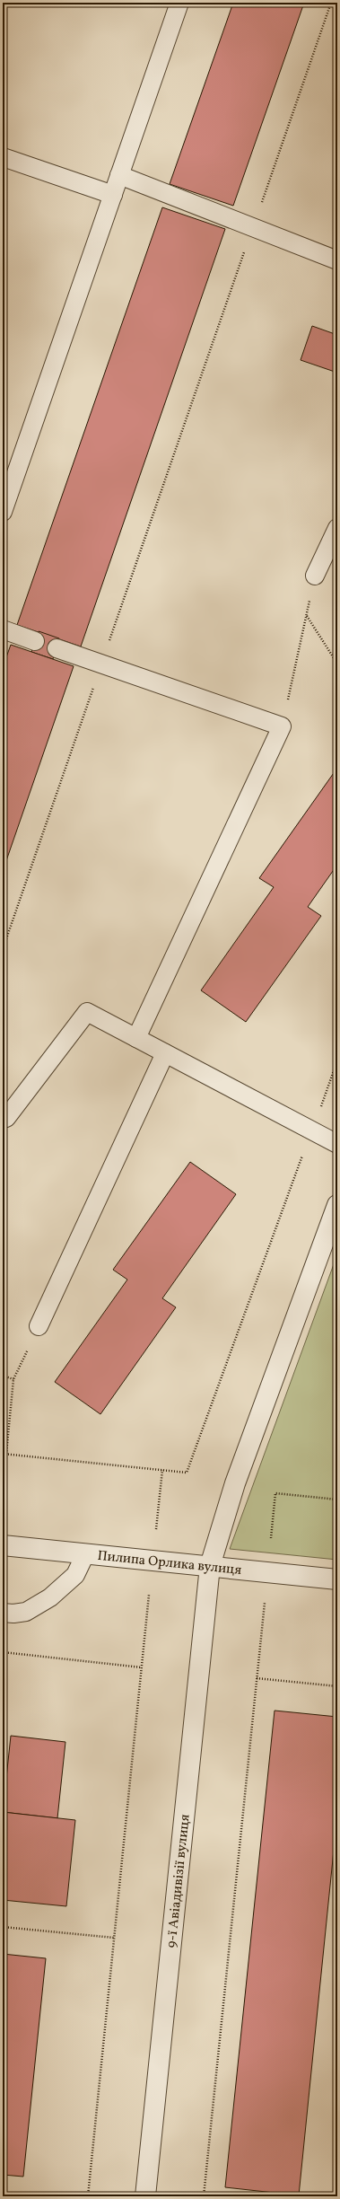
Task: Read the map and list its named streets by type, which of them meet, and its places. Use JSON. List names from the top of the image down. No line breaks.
{"streets":{"street":["Пилипа Орлика вулиця","9-ї Авіадивізії вулиця"]},"crossings":[["Пилипа Орлика вулиця","9-ї Авіадивізії вулиця"]]}
